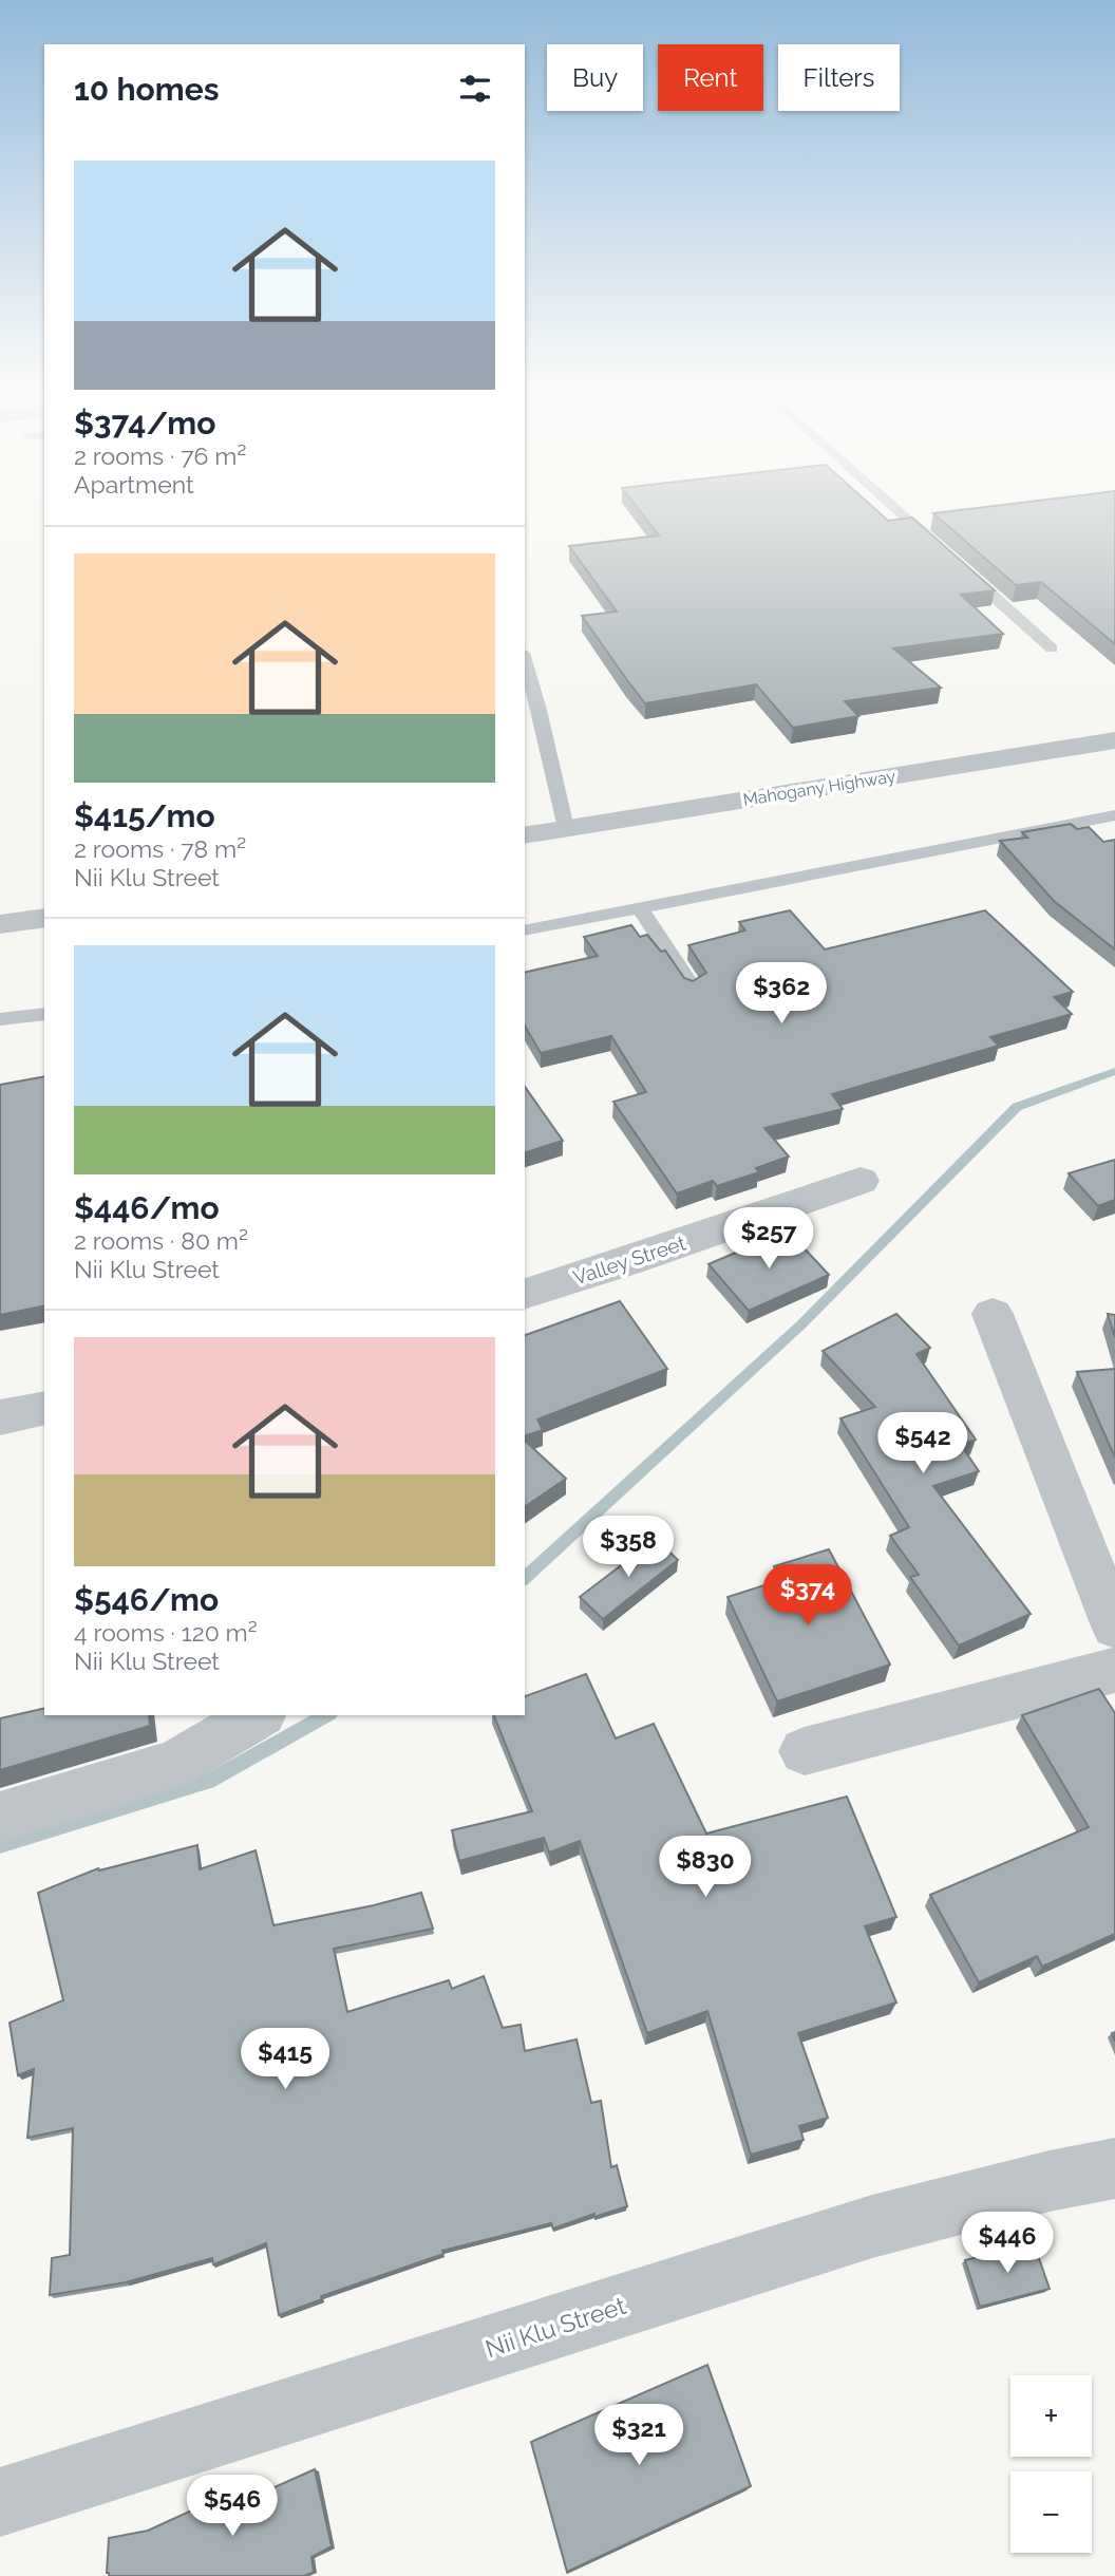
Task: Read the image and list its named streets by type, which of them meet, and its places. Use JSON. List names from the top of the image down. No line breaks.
{"streets":{"street":["Mahogany Highway","Valley Street","Nii Klu Street"]},"page":{"chip":["Buy","Rent","Filters"],"heading":"10 homes","list":[{"name":"$374/mo","note":"2 rooms · 76 m² · Apartment"},{"name":"$415/mo","note":"2 rooms · 78 m² · Nii Klu Street"},{"name":"$446/mo","note":"2 rooms · 80 m² · Nii Klu Street"},{"name":"$546/mo","note":"4 rooms · 120 m² · Nii Klu Street"}],"price":["$362","$257","$542","$358","$374","$830","$415","$446","$321","$546"],"map_buttons":["+","−"]}}
